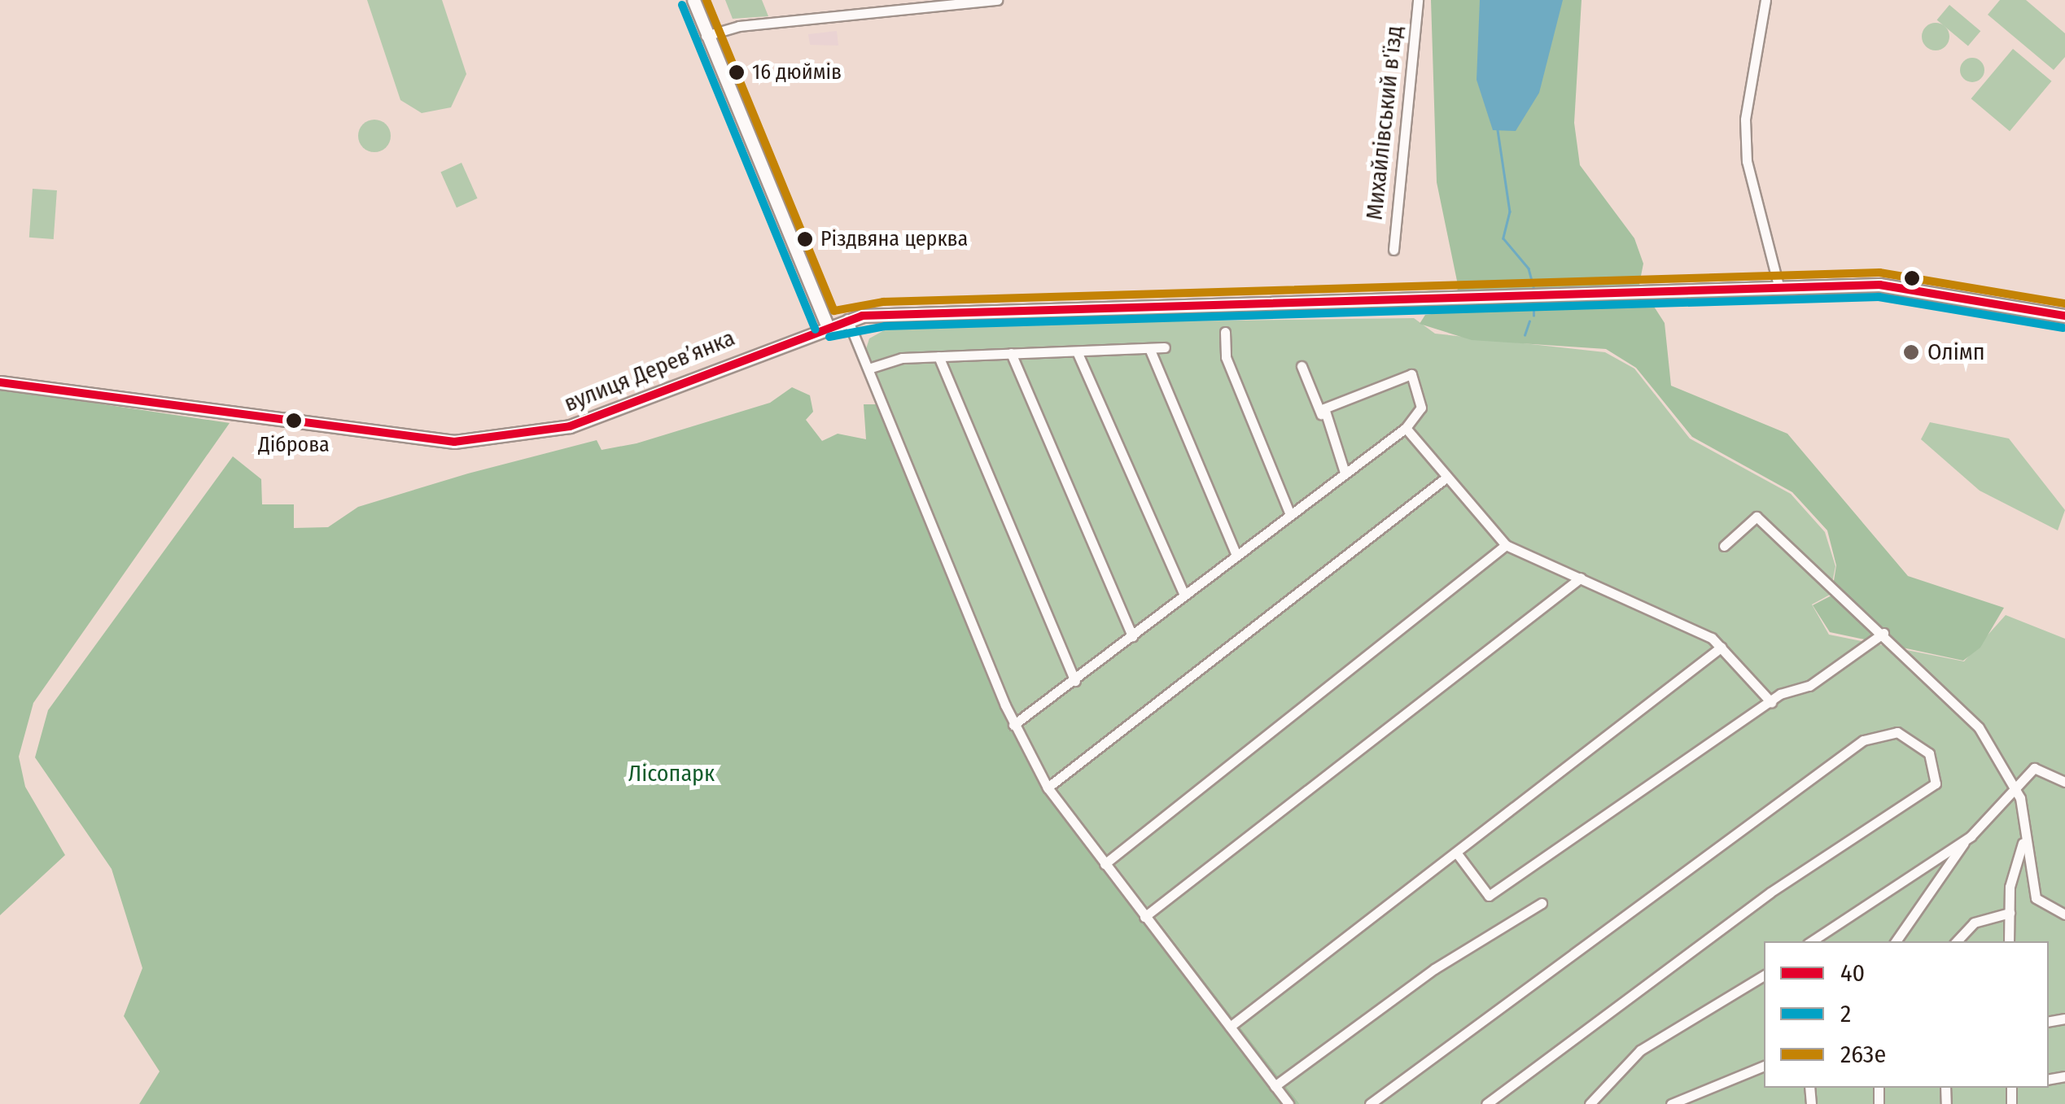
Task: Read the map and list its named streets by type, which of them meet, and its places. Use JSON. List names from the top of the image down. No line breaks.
{"streets":{"main road":["вулиця Дерев’янка"],"street":["Михайлівський в'їзд"]},"parks":["Лісопарк"],"places":["16 дюймів","Різдвяна церква","Олімп","Діброва"],"lines":["transit line 263е","transit line 2","transit line 40"],"legend":["40","2","263е"]}
